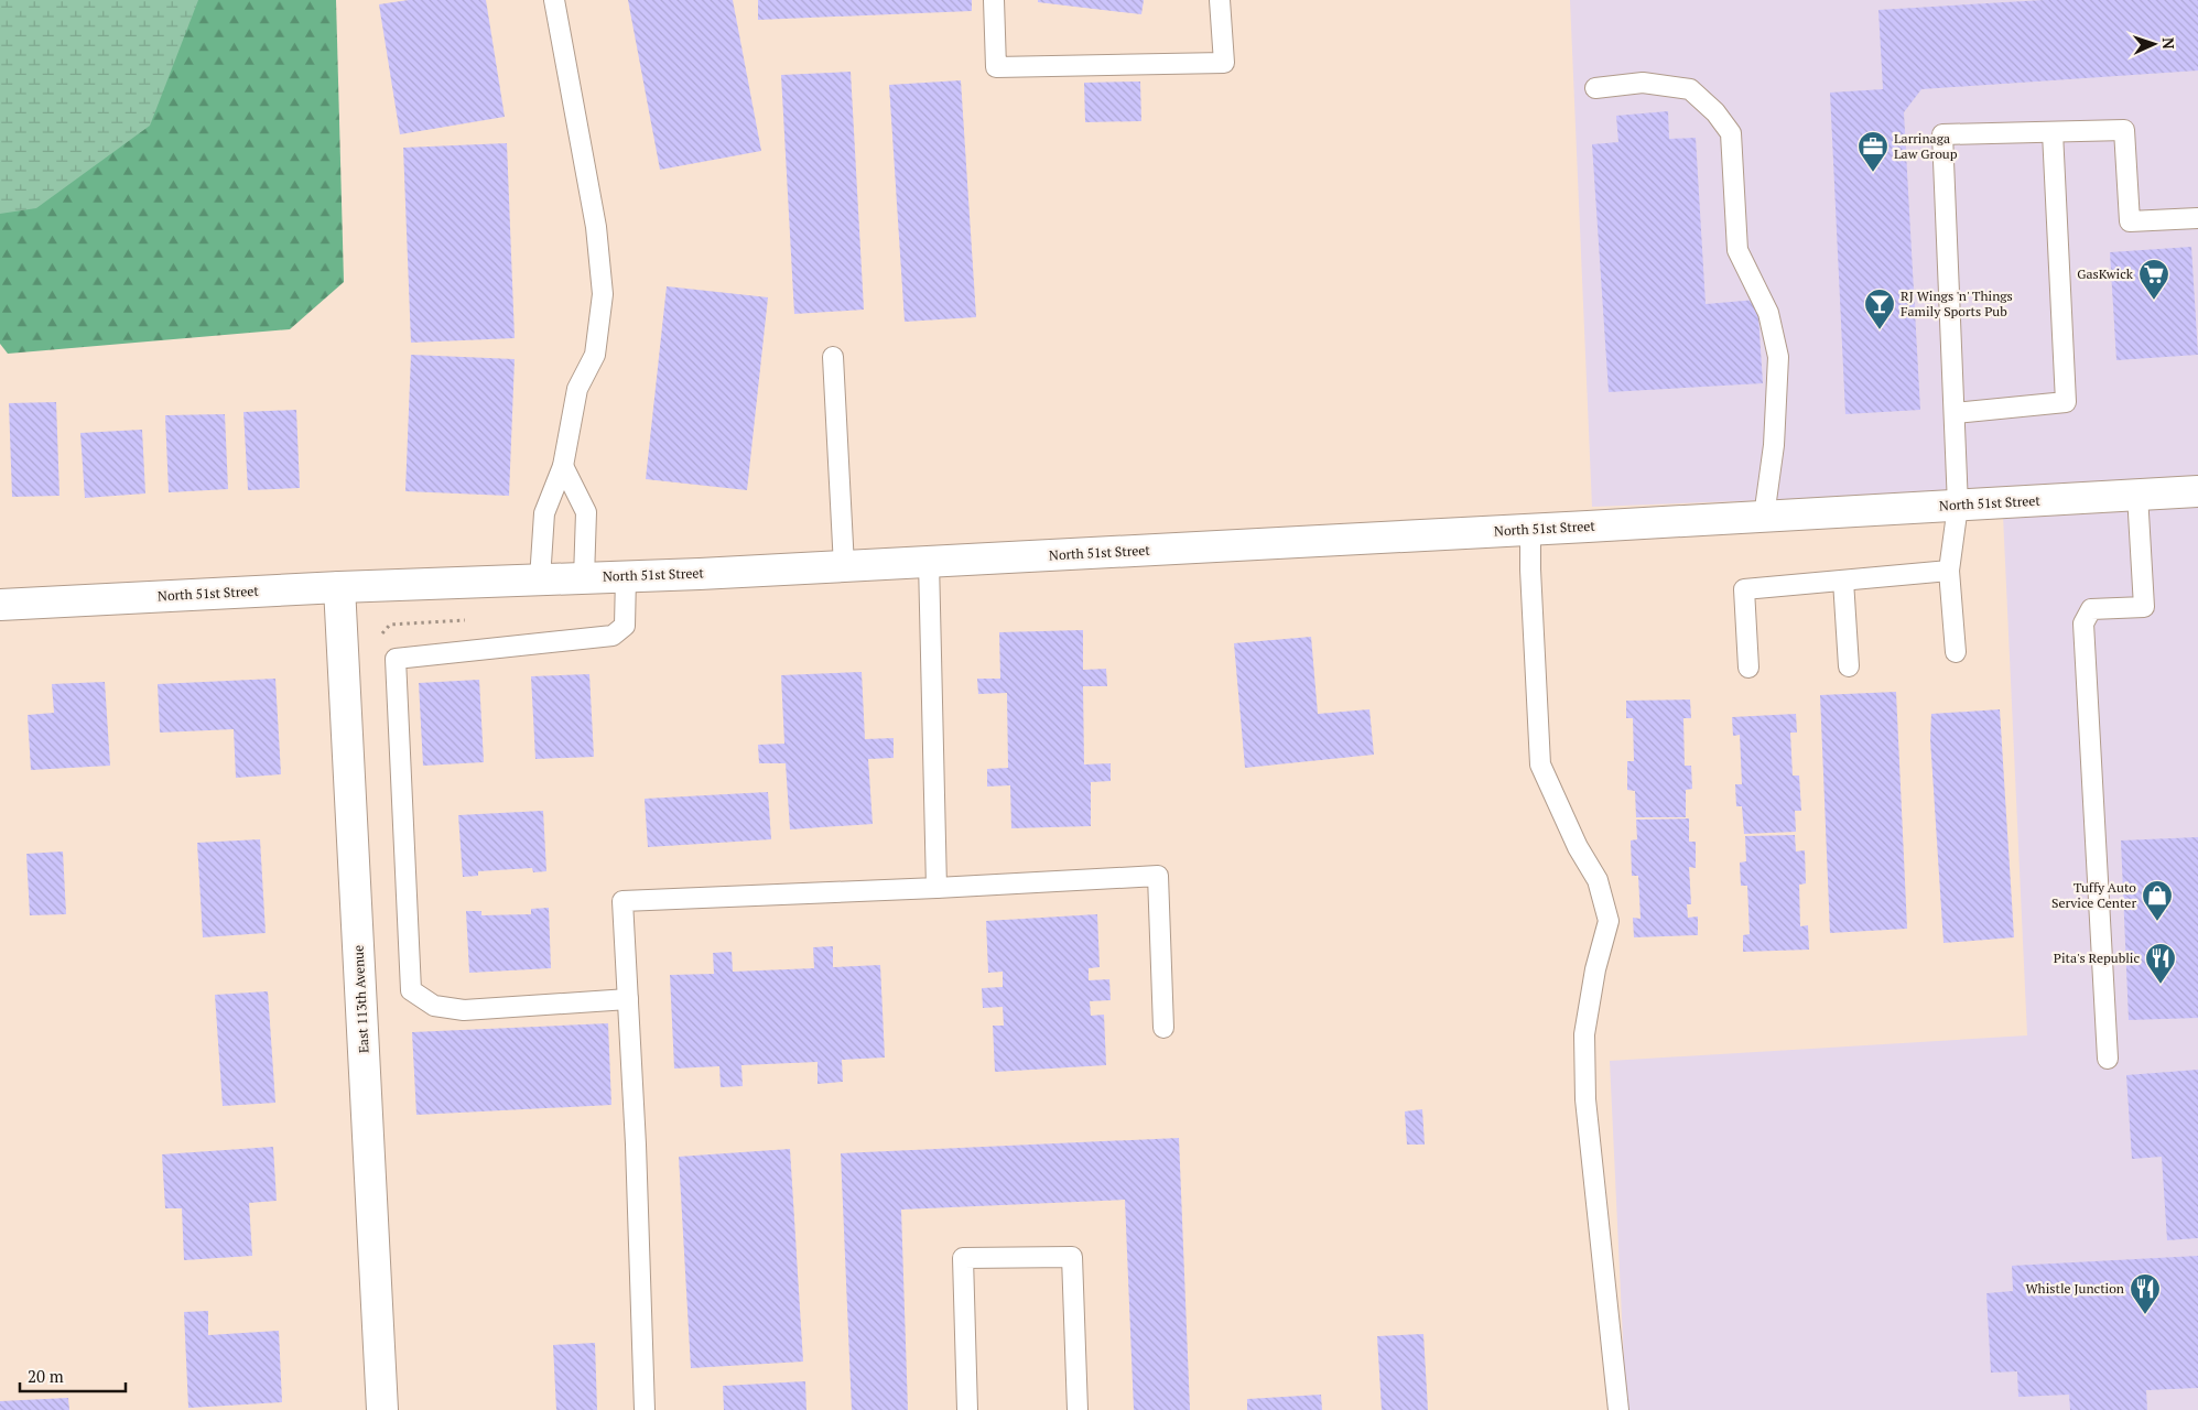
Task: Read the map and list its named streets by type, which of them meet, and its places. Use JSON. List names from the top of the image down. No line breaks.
{"streets":{"street":["North 51st Street","East 113th Avenue"]},"crossings":[["North 51st Street","East 113th Avenue"]],"places":{"office":["Larrinaga Law Group"],"supermarket":["GasKwick"],"bar":["RJ Wings 'n' Things Family Sports Pub"],"shop":["Tuffy Auto Service Center"],"restaurant":["Pita's Republic","Whistle Junction"]},"scale_bar":"20 m","north":"right"}
